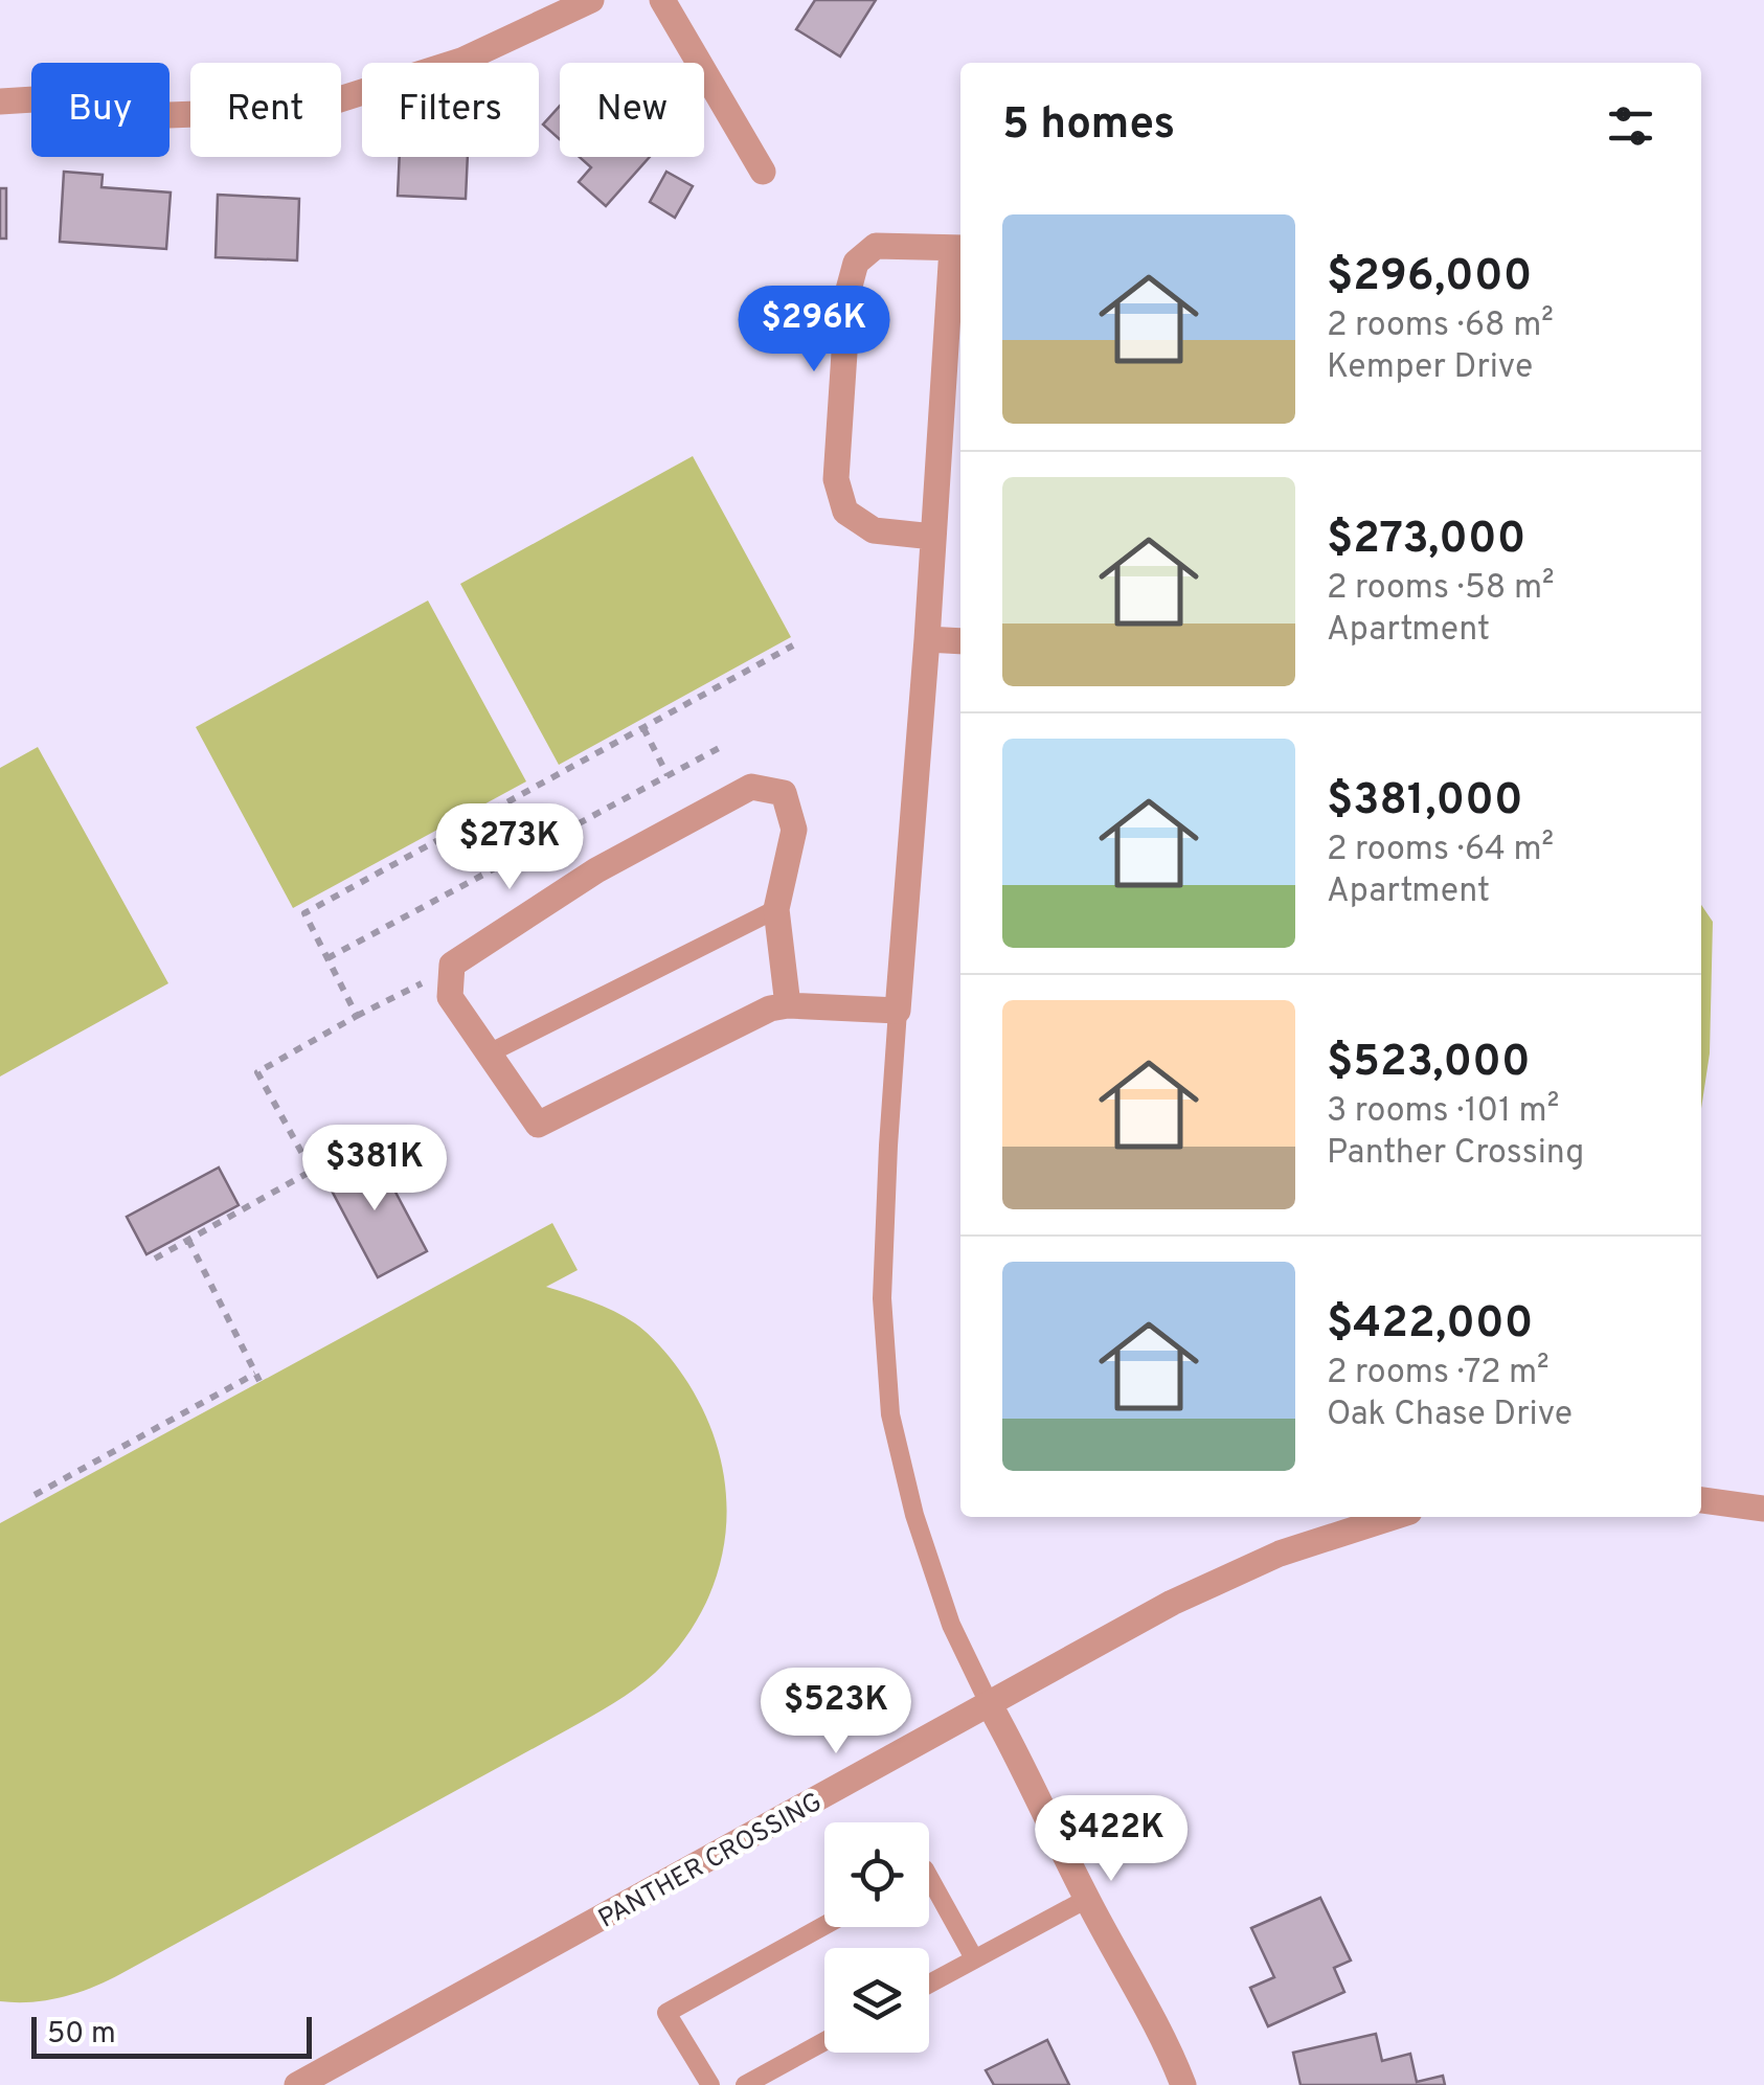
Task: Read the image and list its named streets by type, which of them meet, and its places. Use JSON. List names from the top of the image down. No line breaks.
{"streets":{"street":["PANTHER CROSSING"]},"scale_bar":"50 m","page":{"chip":["Buy","Rent","Filters","New"],"heading":"5 homes","list":[{"name":"$296,000","note":"2 rooms · 68 m² · Kemper Drive"},{"name":"$273,000","note":"2 rooms · 58 m² · Apartment"},{"name":"$381,000","note":"2 rooms · 64 m² · Apartment"},{"name":"$523,000","note":"3 rooms · 101 m² · Panther Crossing"},{"name":"$422,000","note":"2 rooms · 72 m² · Oak Chase Drive"}],"price":["$296K","$273K","$381K","$523K","$422K"],"scale":"50 m"}}
